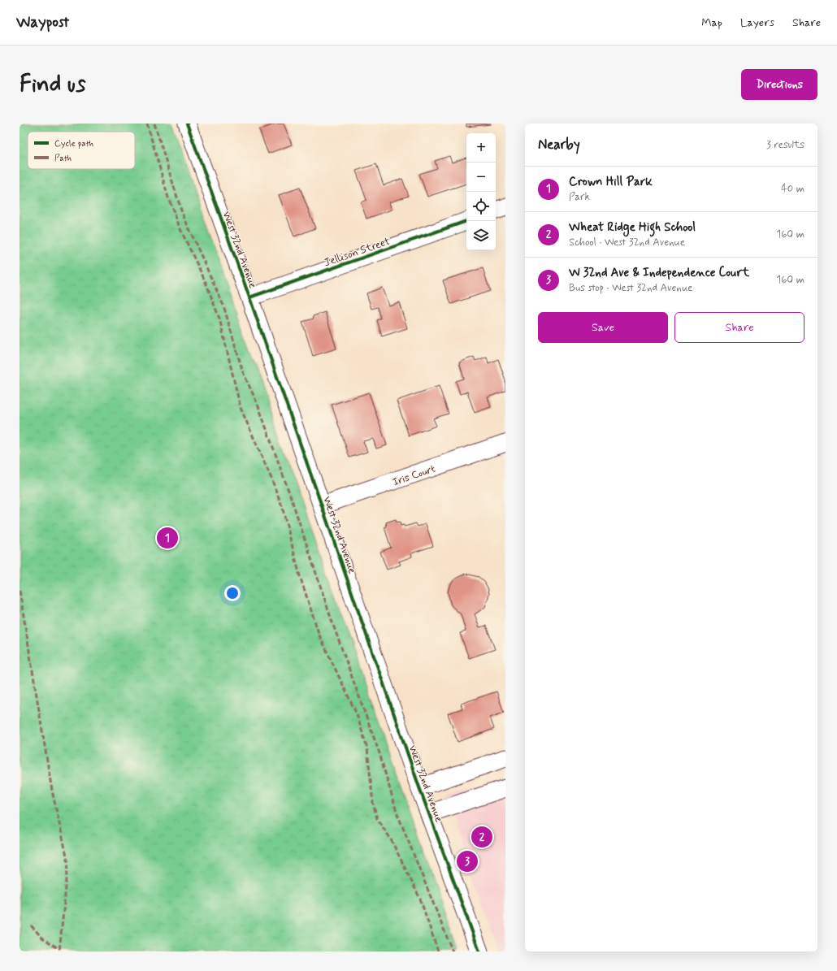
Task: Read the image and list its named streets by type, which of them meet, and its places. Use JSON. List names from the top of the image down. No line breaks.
{"streets":{"street":["West 32nd Avenue","Jellison Street","Iris Court"]},"crossings":[["West 32nd Avenue","Jellison Street"],["West 32nd Avenue","Iris Court"]],"legend":["Cycle path","Path"],"page":{"header":"Waypost","nav":["Map","Layers","Share"],"buttons":["Directions",["Save","Share"]],"title":"Find us","heading":["Nearby","3 results"],"map_buttons":["+","−"],"list":[{"mark":"1","name":"Crown Hill Park","note":"Park","value":"40 m"},{"mark":"2","name":"Wheat Ridge High School","note":"School · West 32nd Avenue","value":"160 m"},{"mark":"3","name":"W 32nd Ave & Independence Court","note":"Bus stop · West 32nd Avenue","value":"160 m"}],"pins":["1","2","3"]}}
